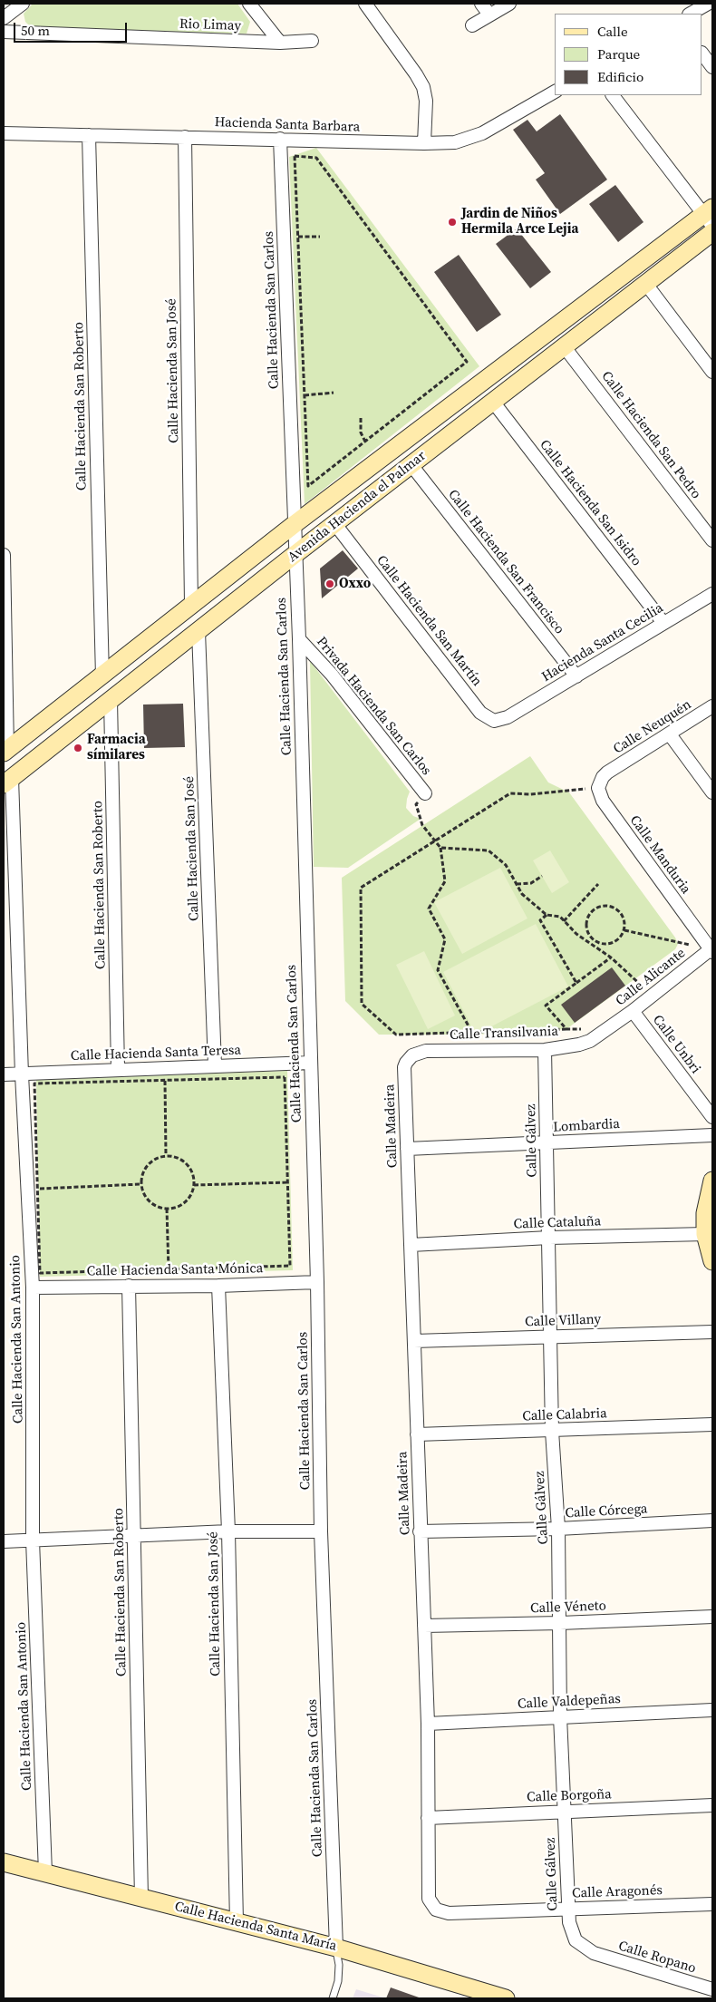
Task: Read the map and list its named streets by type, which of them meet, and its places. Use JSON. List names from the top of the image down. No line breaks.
{"streets":{"street":["Rio Limay","Hacienda Santa Barbara","Calle Hacienda San Carlos","Calle Hacienda San José","Calle Hacienda San Roberto","Calle Hacienda San Pedro","Calle Hacienda San Isidro","Avenida Hacienda el Palmar","Calle Hacienda San Francisco","Calle Hacienda San Martín","Hacienda Santa Cecilia","Privada Hacienda San Carlos","Calle Neuquén","Calle Manduria","Calle Alicante","Calle Transilvania","Calle Unbri","Calle Hacienda Santa Teresa","Calle Madeira","Lombardia","Calle Gálvez","Calle Cataluña","Calle Hacienda Santa Mónica","Calle Villany","Calle Hacienda San Antonio","Calle Calabria","Calle Córcega","Calle Véneto","Calle Valdepeñas","Calle Borgoña","Calle Aragonés","Calle Hacienda Santa María","Calle Ropano"]},"crossings":[["Hacienda Santa Barbara","Calle Hacienda San Carlos"],["Hacienda Santa Barbara","Calle Hacienda San José"],["Hacienda Santa Barbara","Calle Hacienda San Roberto"],["Calle Hacienda San Carlos","Avenida Hacienda el Palmar"],["Calle Hacienda San Carlos","Privada Hacienda San Carlos"],["Calle Hacienda San Carlos","Calle Hacienda Santa Teresa"],["Calle Hacienda San Carlos","Calle Hacienda Santa Mónica"],["Calle Hacienda San Carlos","Calle Hacienda Santa María"],["Calle Hacienda San José","Avenida Hacienda el Palmar"],["Calle Hacienda San José","Calle Hacienda Santa Teresa"],["Calle Hacienda San José","Calle Hacienda Santa Mónica"],["Calle Hacienda San José","Calle Hacienda Santa María"],["Calle Hacienda San Roberto","Avenida Hacienda el Palmar"],["Calle Hacienda San Roberto","Calle Hacienda Santa Teresa"],["Calle Hacienda San Roberto","Calle Hacienda Santa Mónica"],["Calle Hacienda San Roberto","Calle Hacienda Santa María"],["Calle Hacienda San Pedro","Avenida Hacienda el Palmar"],["Calle Hacienda San Isidro","Avenida Hacienda el Palmar"],["Calle Hacienda San Isidro","Hacienda Santa Cecilia"],["Avenida Hacienda el Palmar","Calle Hacienda San Francisco"],["Avenida Hacienda el Palmar","Calle Hacienda San Martín"],["Avenida Hacienda el Palmar","Calle Hacienda San Antonio"],["Calle Hacienda San Francisco","Hacienda Santa Cecilia"],["Calle Hacienda San Martín","Hacienda Santa Cecilia"],["Calle Neuquén","Calle Manduria"],["Calle Manduria","Calle Alicante"],["Calle Alicante","Calle Transilvania"],["Calle Alicante","Calle Unbri"],["Calle Transilvania","Calle Madeira"],["Calle Transilvania","Calle Gálvez"],["Calle Hacienda Santa Teresa","Calle Hacienda San Antonio"],["Calle Madeira","Lombardia"],["Calle Madeira","Calle Cataluña"],["Calle Madeira","Calle Villany"],["Calle Madeira","Calle Calabria"],["Calle Madeira","Calle Córcega"],["Calle Madeira","Calle Véneto"],["Calle Madeira","Calle Valdepeñas"],["Calle Madeira","Calle Borgoña"],["Calle Madeira","Calle Aragonés"],["Lombardia","Calle Gálvez"],["Calle Gálvez","Calle Cataluña"],["Calle Gálvez","Calle Villany"],["Calle Gálvez","Calle Calabria"],["Calle Gálvez","Calle Córcega"],["Calle Gálvez","Calle Véneto"],["Calle Gálvez","Calle Valdepeñas"],["Calle Gálvez","Calle Borgoña"],["Calle Gálvez","Calle Aragonés"],["Calle Gálvez","Calle Ropano"],["Calle Hacienda Santa Mónica","Calle Hacienda San Antonio"],["Calle Hacienda San Antonio","Calle Hacienda Santa María"]],"places":["Jardin de Niños Hermila Arce Lejia","Oxxo","Farmacia símilares"],"legend":["Calle","Parque","Edificio"],"scale_bar":"50 m"}
